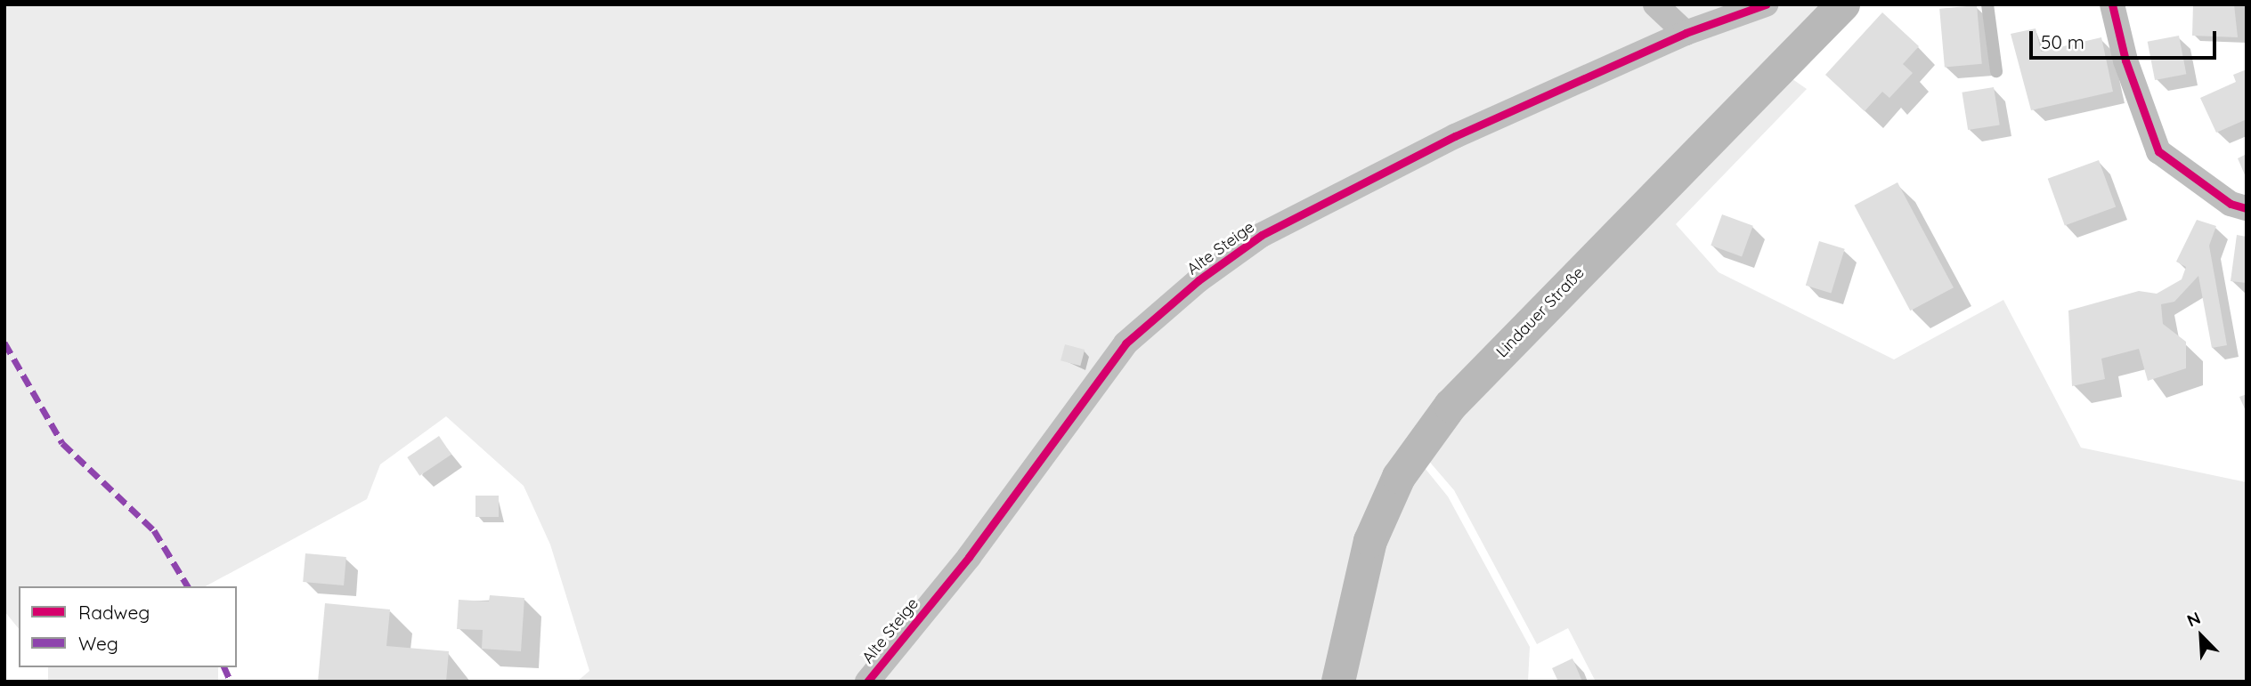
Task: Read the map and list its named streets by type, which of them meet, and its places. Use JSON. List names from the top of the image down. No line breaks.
{"streets":{"main road":["Lindauer Straße"],"street":["Alte Steige"]},"legend":["Radweg","Weg"],"scale_bar":"50 m","north":"top left"}
